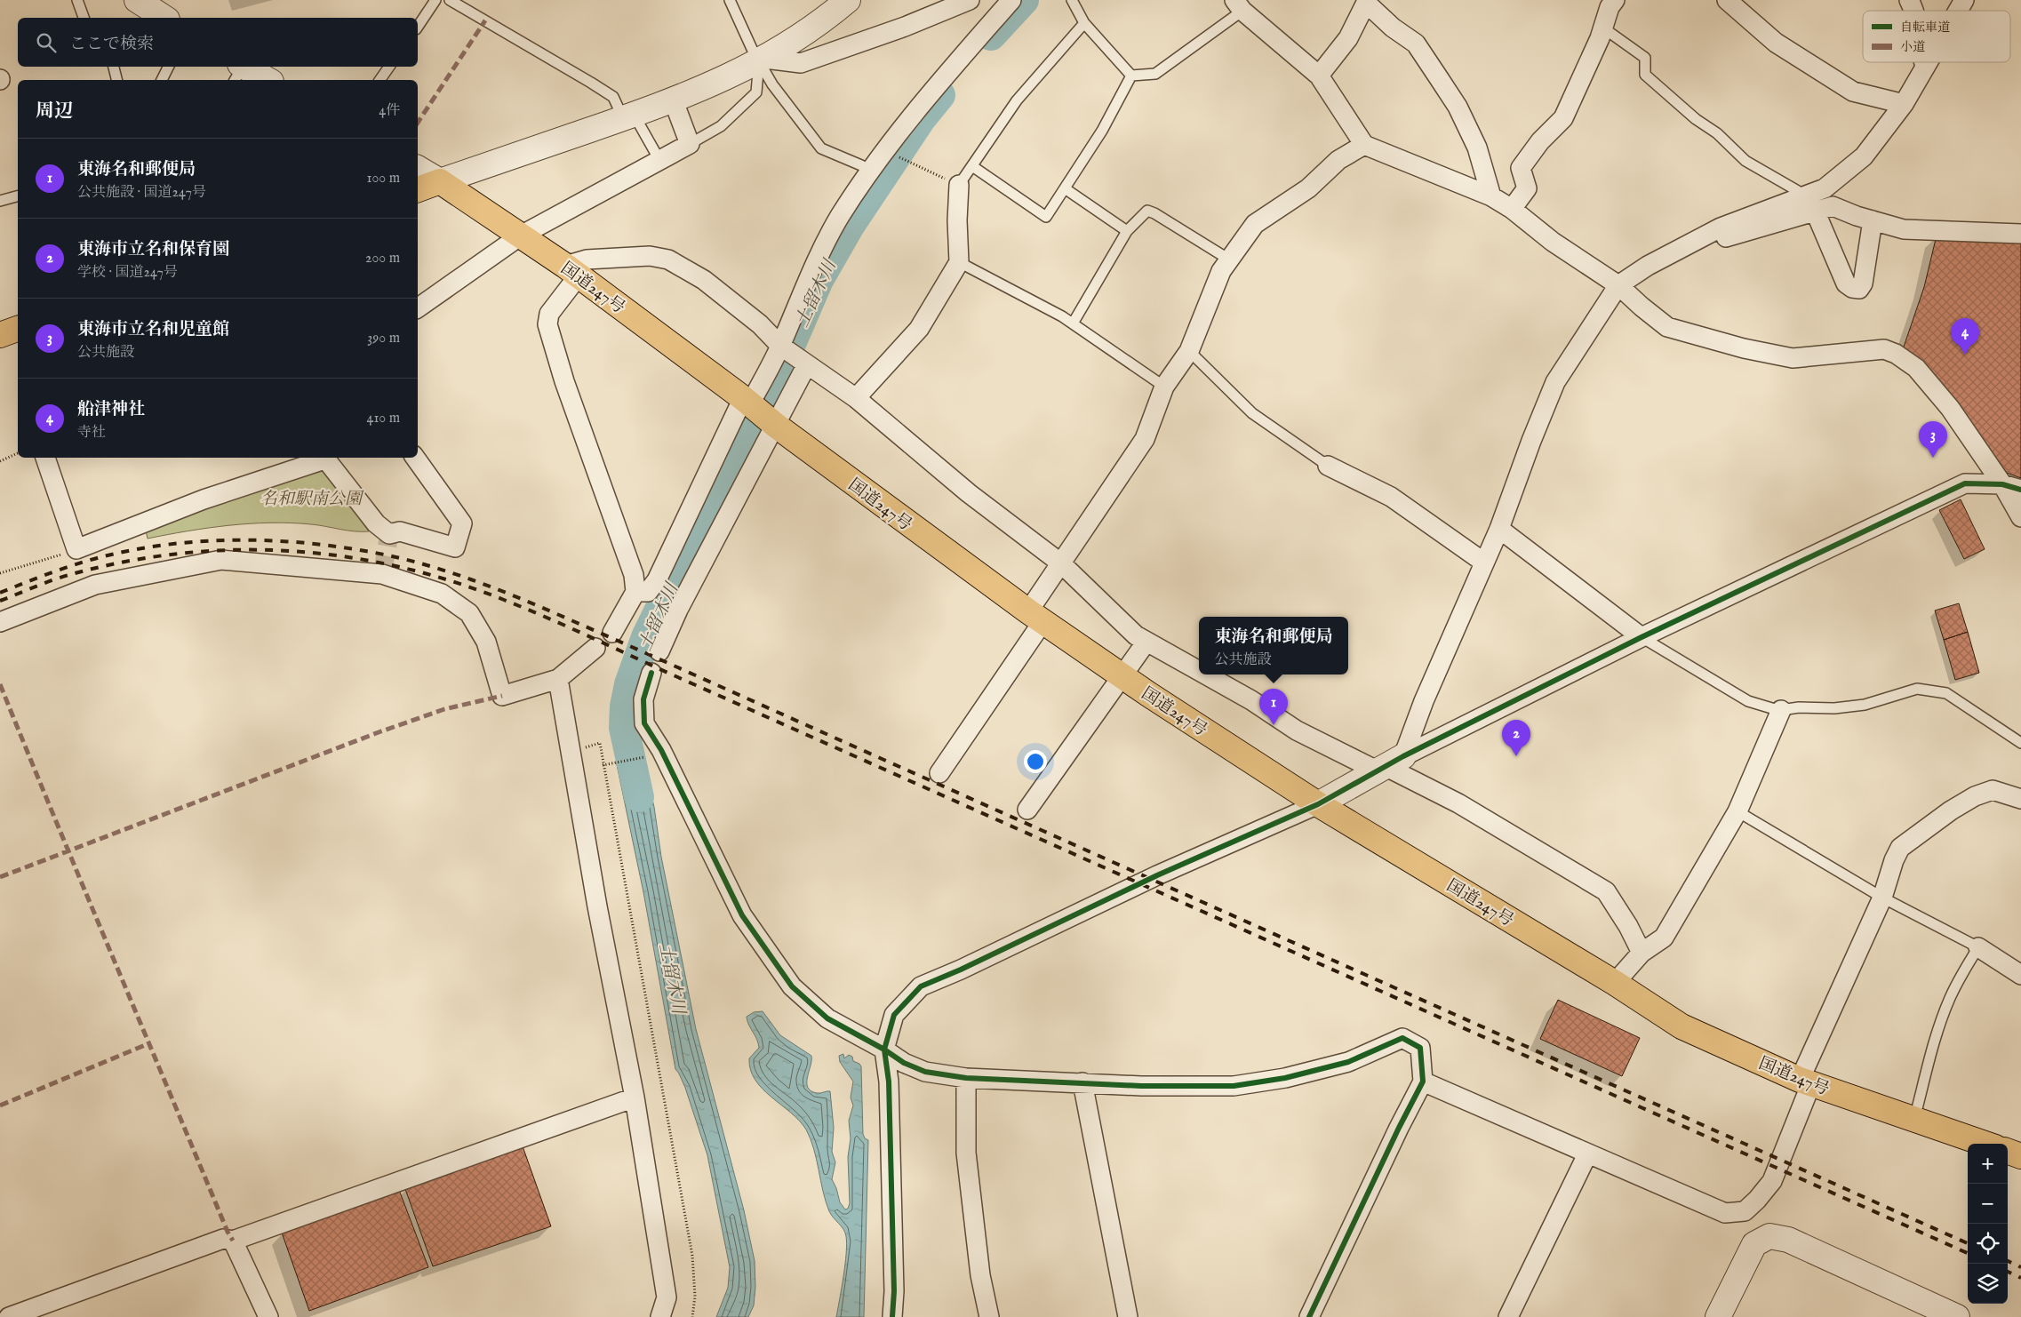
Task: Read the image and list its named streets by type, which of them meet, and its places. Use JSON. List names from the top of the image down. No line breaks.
{"streets":{"highway":["国道247号"]},"water":["土留木川"],"parks":["名和駅南公園"],"legend":["自転車道","小道"],"page":{"search":"ここで検索","heading":["周辺","4件"],"list":[{"mark":"1","name":"東海名和郵便局","note":"公共施設 · 国道247号","value":"100 m"},{"mark":"2","name":"東海市立名和保育園","note":"学校 · 国道247号","value":"200 m"},{"mark":"3","name":"東海市立名和児童館","note":"公共施設","value":"390 m"},{"mark":"4","name":"船津神社","note":"寺社","value":"410 m"}],"pins":["4","3","1","2"],"popup":["東海名和郵便局","公共施設"],"map_buttons":["+","−"]}}
